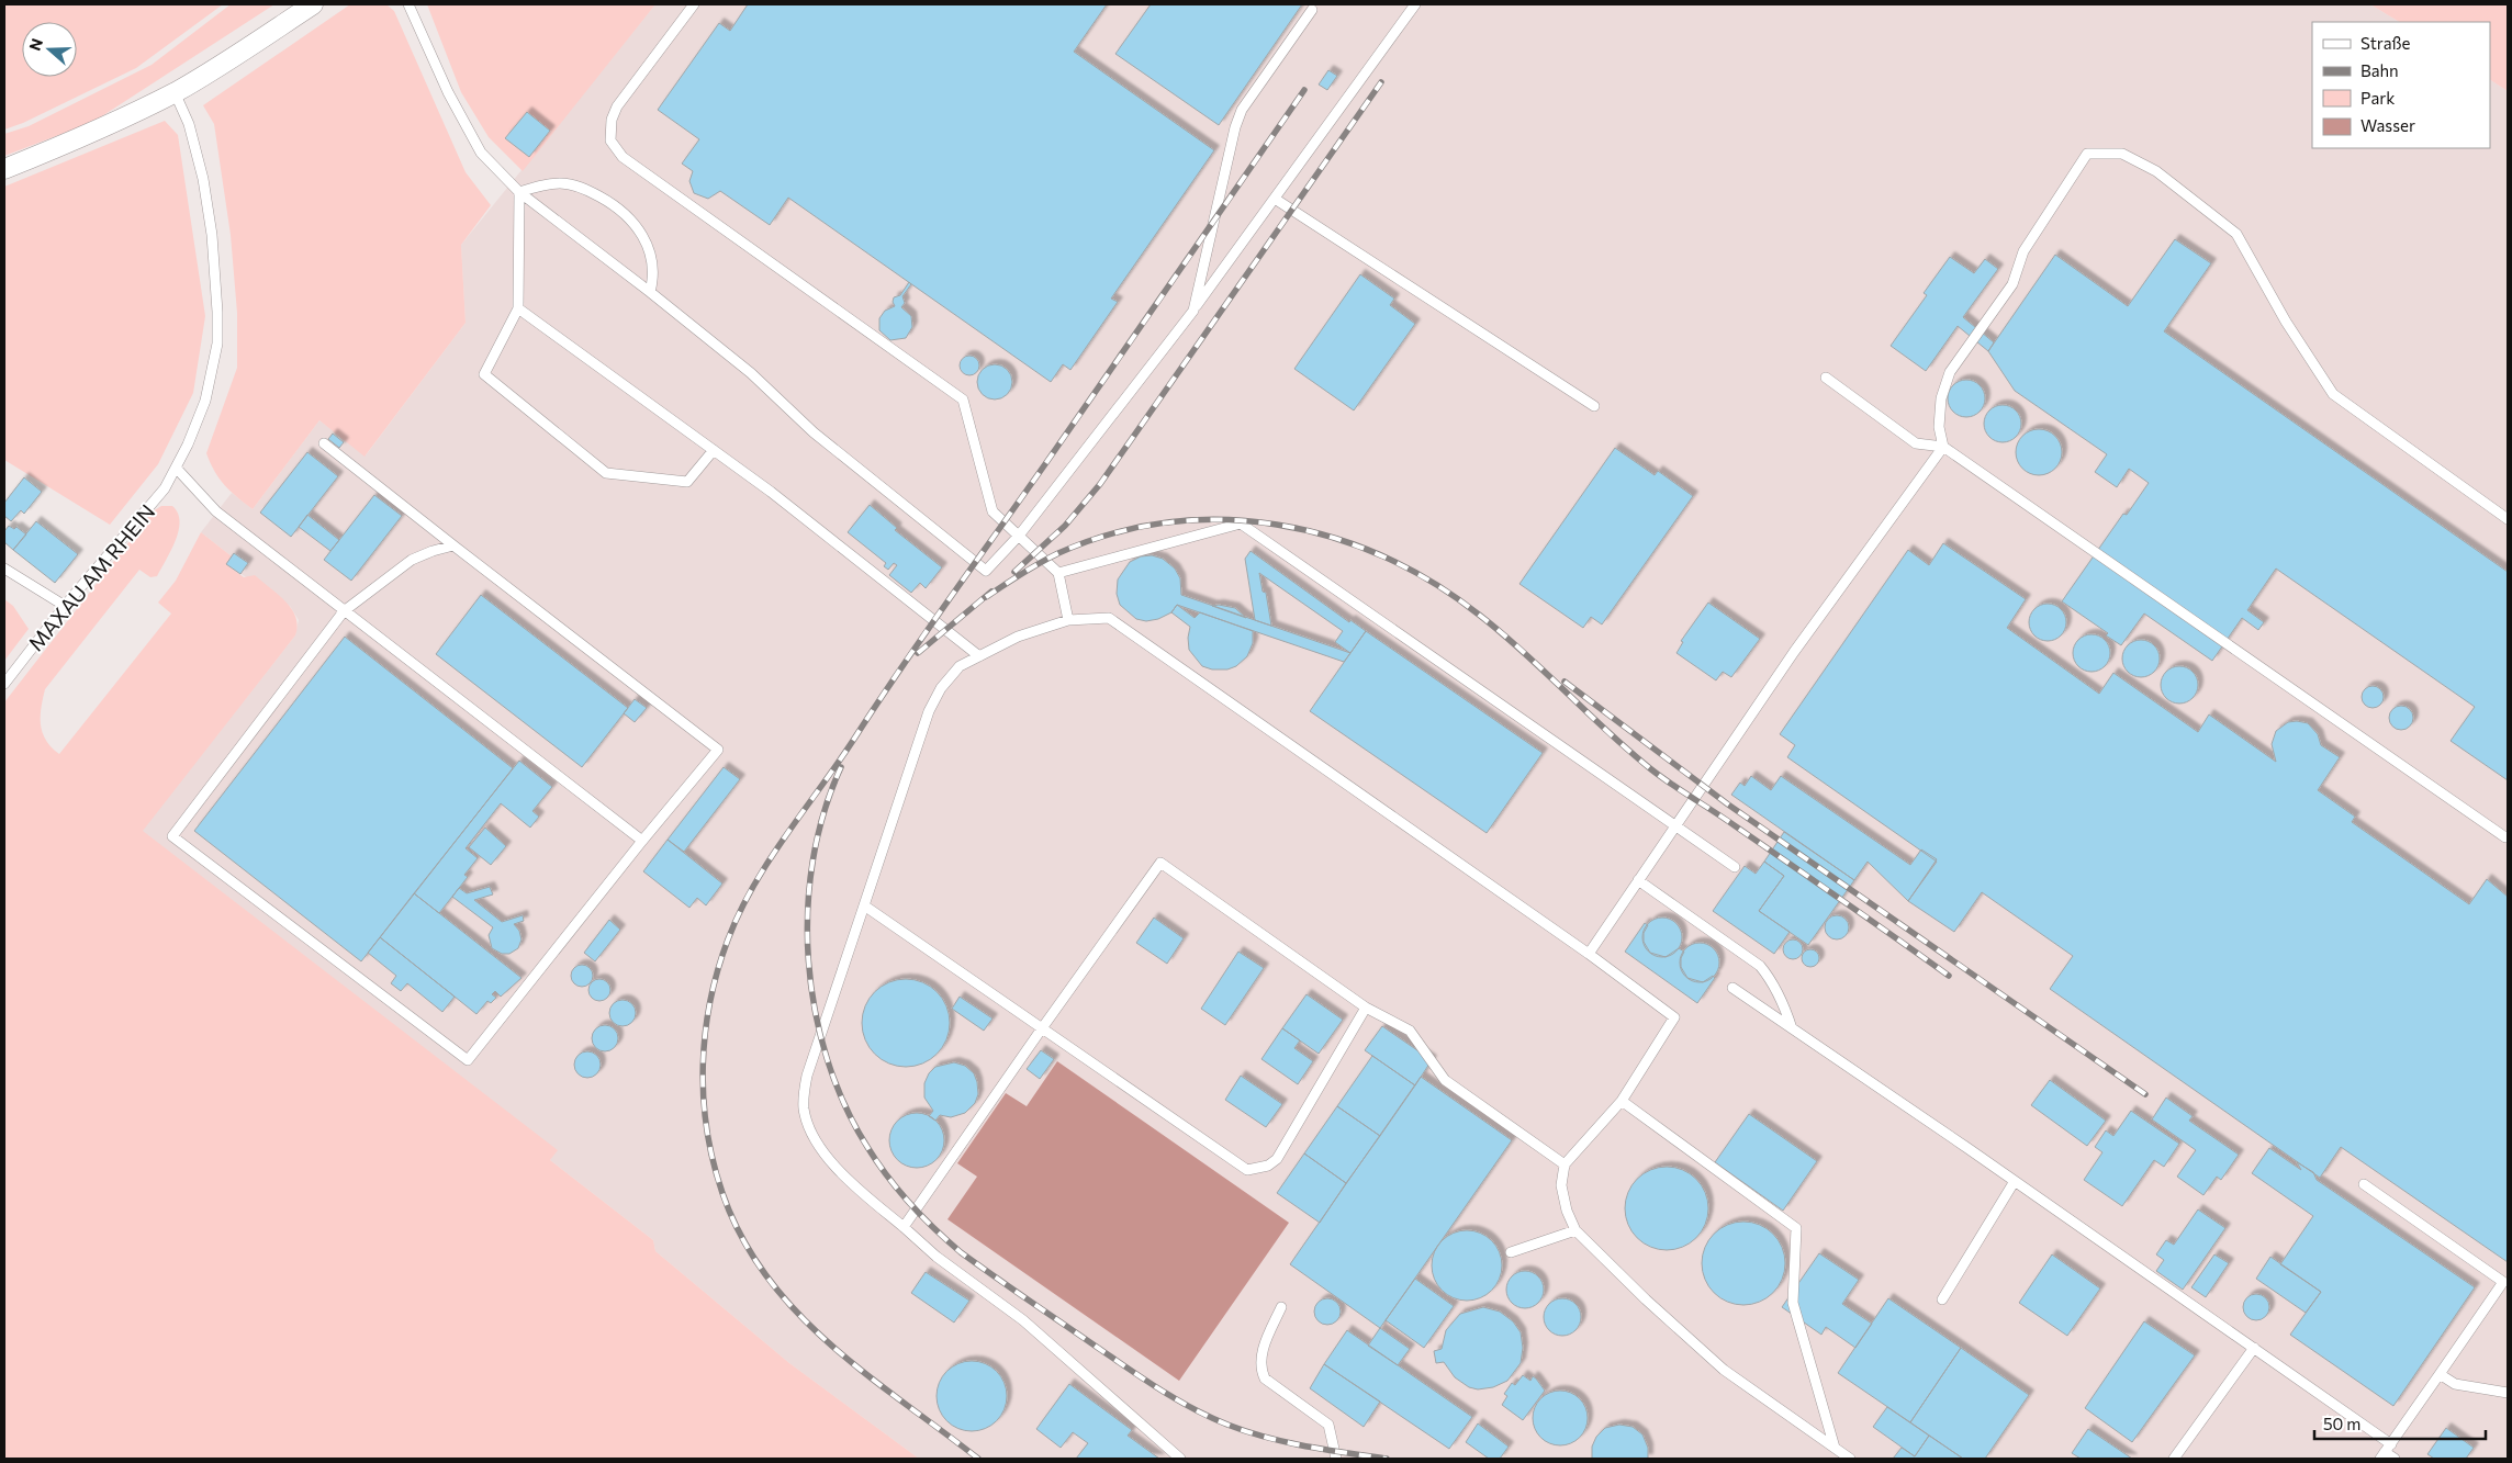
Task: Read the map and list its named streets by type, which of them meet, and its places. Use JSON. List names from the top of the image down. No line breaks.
{"streets":{"lane":["MAXAU AM RHEIN"]},"legend":["Straße","Bahn","Park","Wasser"],"scale_bar":"50 m","north":"left"}
